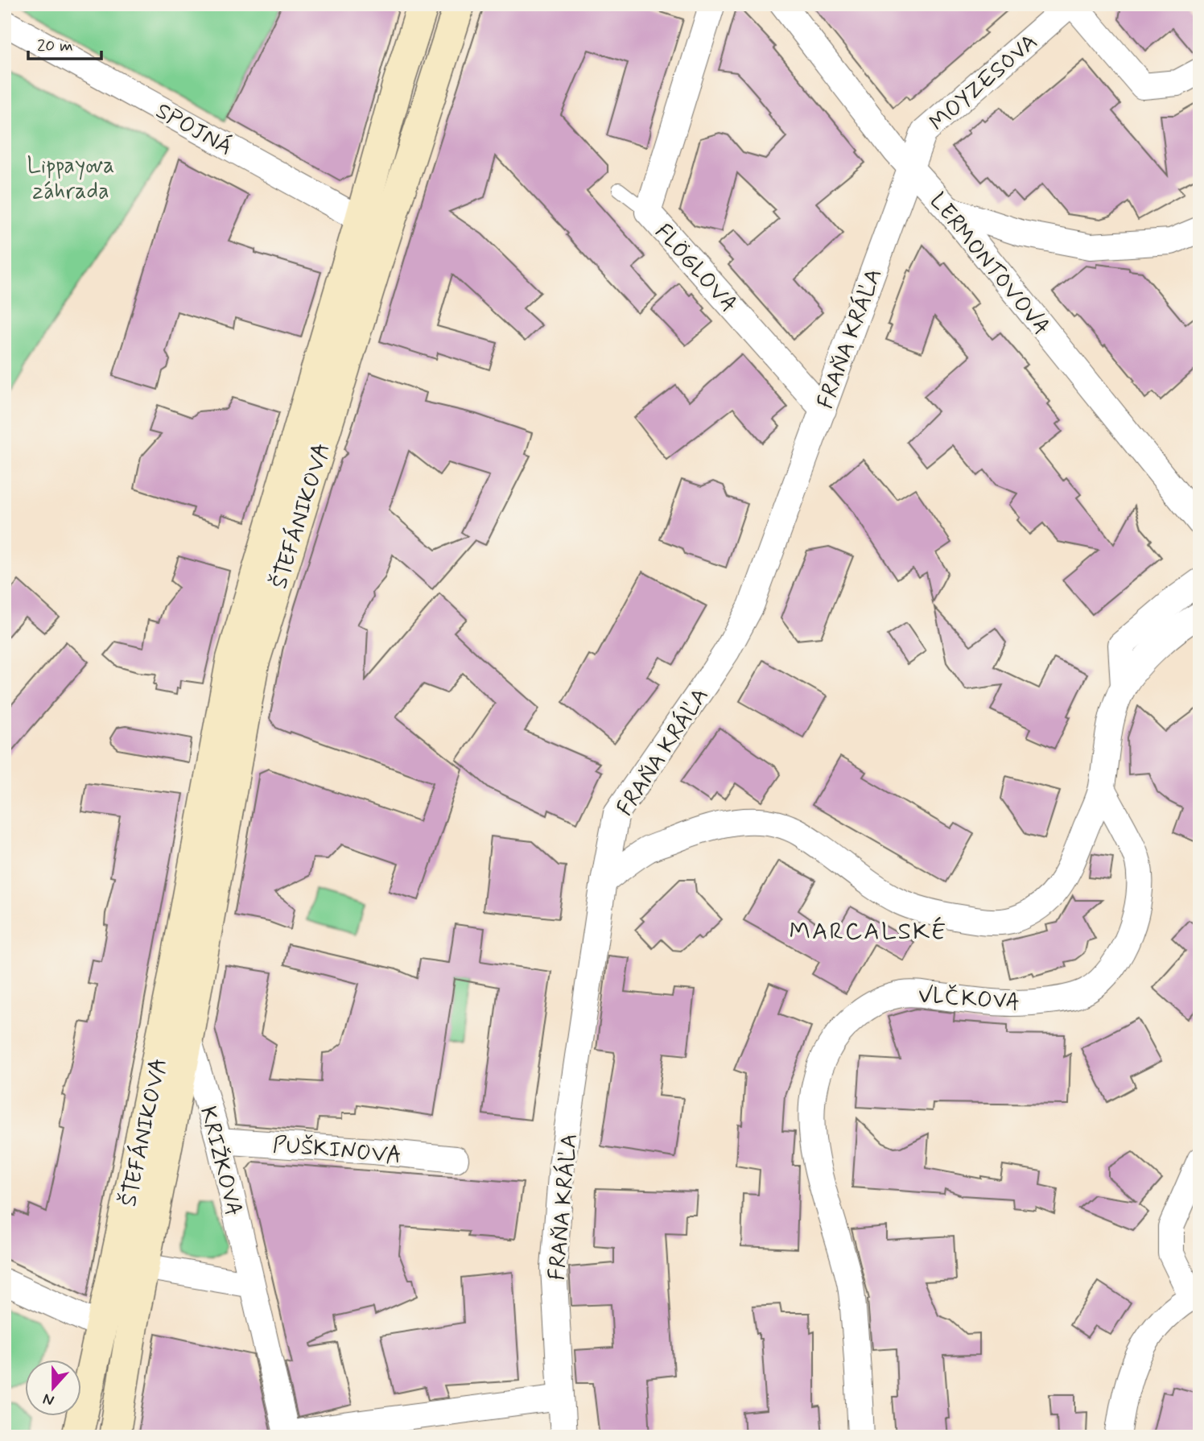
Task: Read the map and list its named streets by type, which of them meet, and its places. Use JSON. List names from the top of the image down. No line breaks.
{"streets":{"main road":["ŠTEFÁNIKOVA"],"street":["MOYZESOVA","SPOJNÁ","LERMONTOVOVA","FLÖGLOVA","FRAŇA KRÁĽA","VLČKOVA","PUŠKINOVA","KRIŽKOVA"]},"crossings":[["MOYZESOVA","LERMONTOVOVA"],["MOYZESOVA","FRAŇA KRÁĽA"],["SPOJNÁ","ŠTEFÁNIKOVA"],["LERMONTOVOVA","FRAŇA KRÁĽA"],["FLÖGLOVA","FRAŇA KRÁĽA"],["ŠTEFÁNIKOVA","KRIŽKOVA"],["PUŠKINOVA","KRIŽKOVA"]],"districts":["MARCALSKÉ"],"parks":["Lippayova záhrada"],"scale_bar":"20 m","north":"bottom"}
